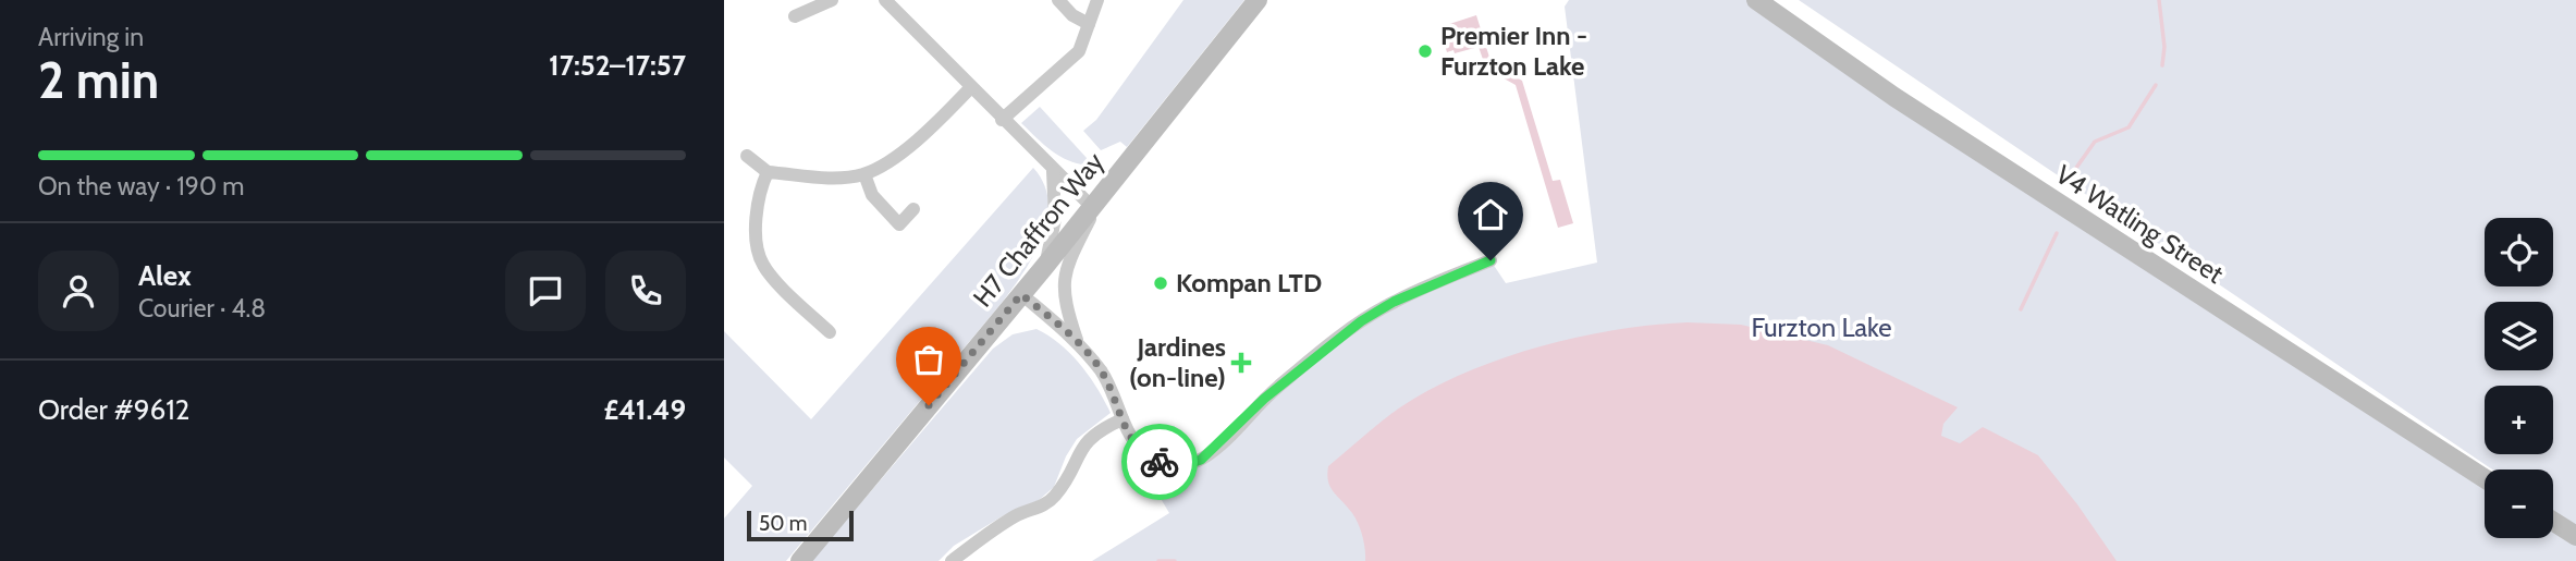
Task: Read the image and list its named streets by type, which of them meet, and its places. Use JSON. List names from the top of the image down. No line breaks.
{"streets":{"street":["V4 Watling Street","H7 Chaffron Way"]},"parks":["Furzton Lake"],"places":{"other":["Premier Inn - Furzton Lake","Kompan LTD"],"health":["Jardines (on-line)"]},"scale_bar":"50 m","page":{"heading":["2 min","Arriving in","17:52–17:57"],"panel":["Alex","Courier · 4.8","Order #9612","£41.49"],"bar":"On the way · 190 m","map_buttons":["+","−"],"scale":"50 m"}}
